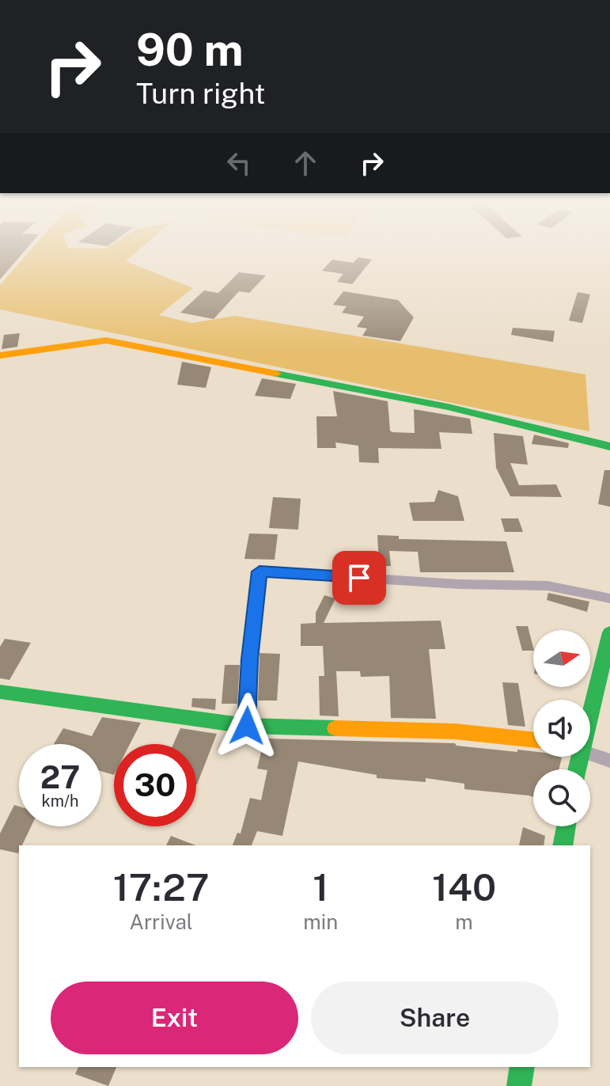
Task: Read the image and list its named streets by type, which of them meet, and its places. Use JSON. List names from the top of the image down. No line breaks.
{"north":"right","page":{"turn":["90 m","Turn right"],"speed":"27 km/h","limit":"30","eta":["17:27","Arrival","1","min","140","m"],"buttons":["Exit","Share"]}}
